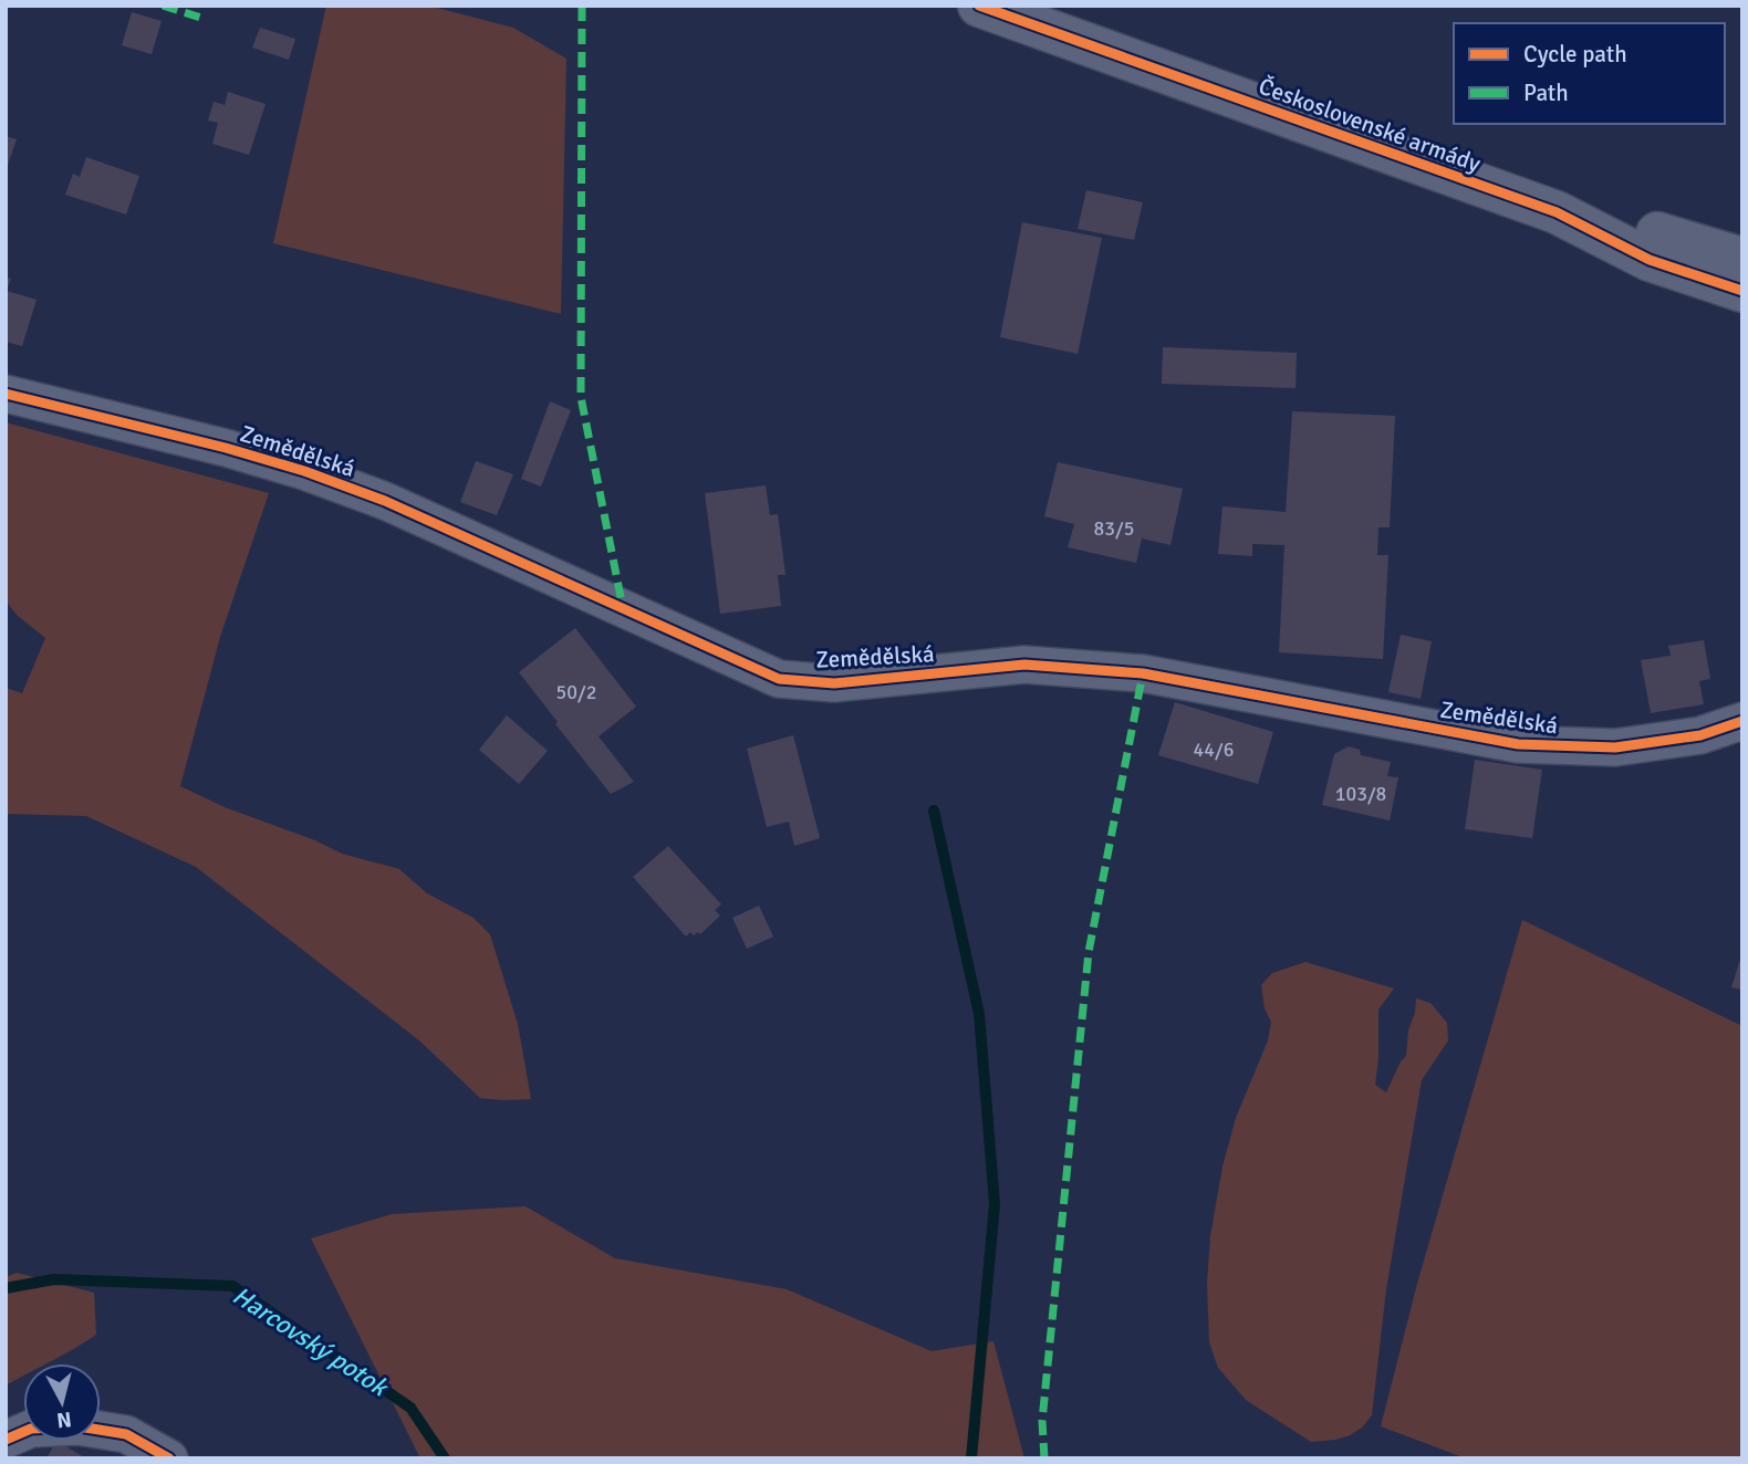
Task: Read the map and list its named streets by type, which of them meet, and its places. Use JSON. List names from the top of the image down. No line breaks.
{"streets":{"street":["Československé armády","Zemědělská"]},"water":["Harcovský potok"],"house_numbers":["83/5","50/2","44/6","103/8"],"legend":["Cycle path","Path"],"north":"bottom"}
